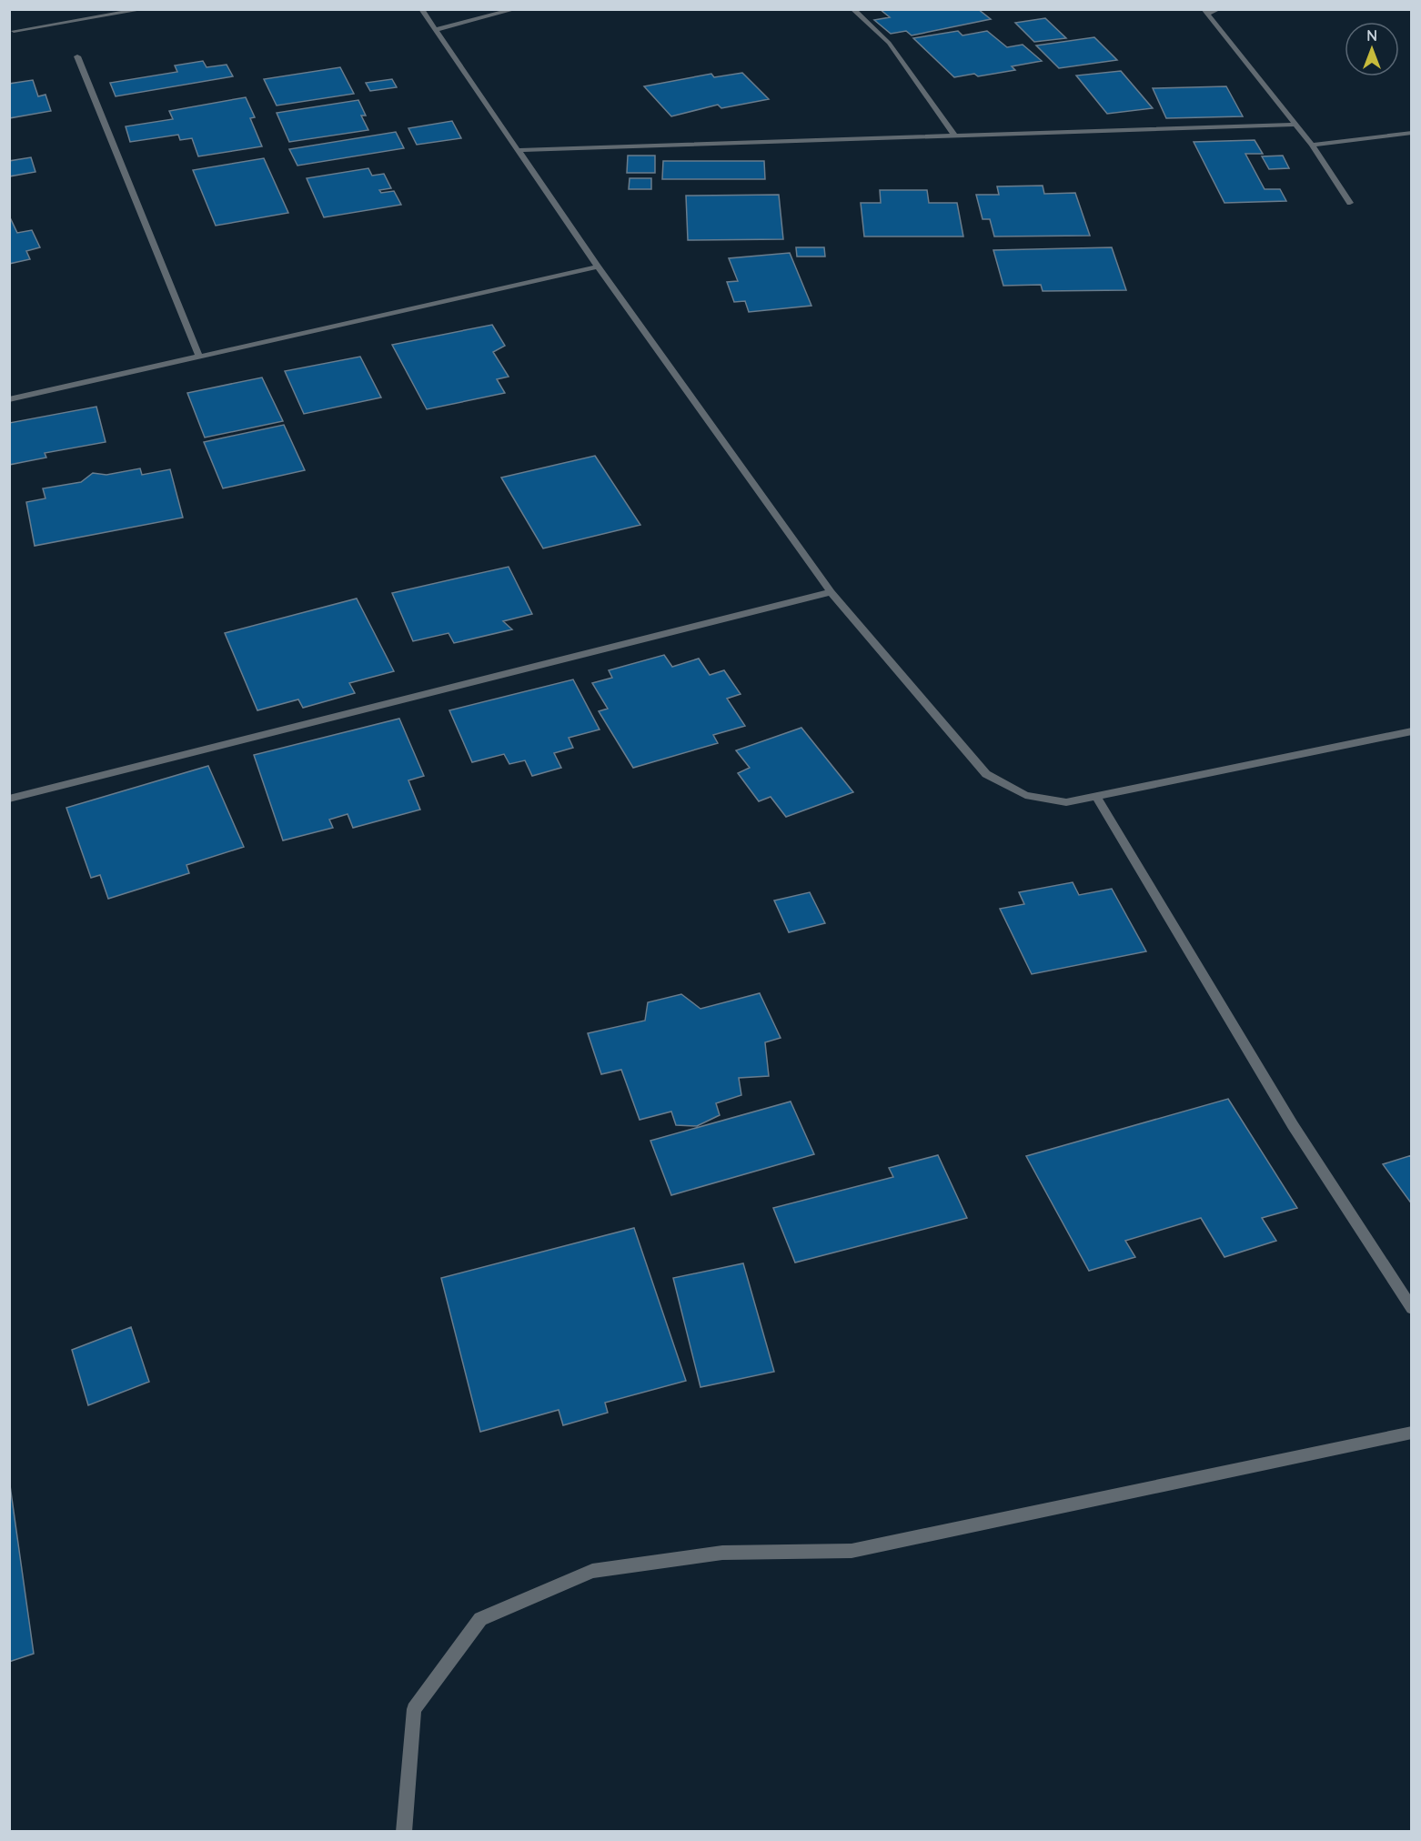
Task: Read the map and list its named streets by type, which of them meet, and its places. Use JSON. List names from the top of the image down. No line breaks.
{"north":"top"}
